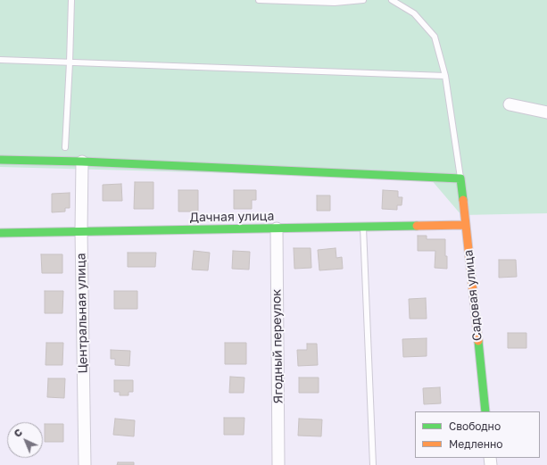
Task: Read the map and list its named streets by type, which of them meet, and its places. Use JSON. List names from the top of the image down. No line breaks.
{"streets":{"street":["Дачная улица","Садовая улица","Центральная улица","Ягодный переулок"]},"crossings":[["Дачная улица","Садовая улица"],["Дачная улица","Центральная улица"],["Дачная улица","Ягодный переулок"]],"legend":["Свободно","Медленно"],"north":"top left"}
